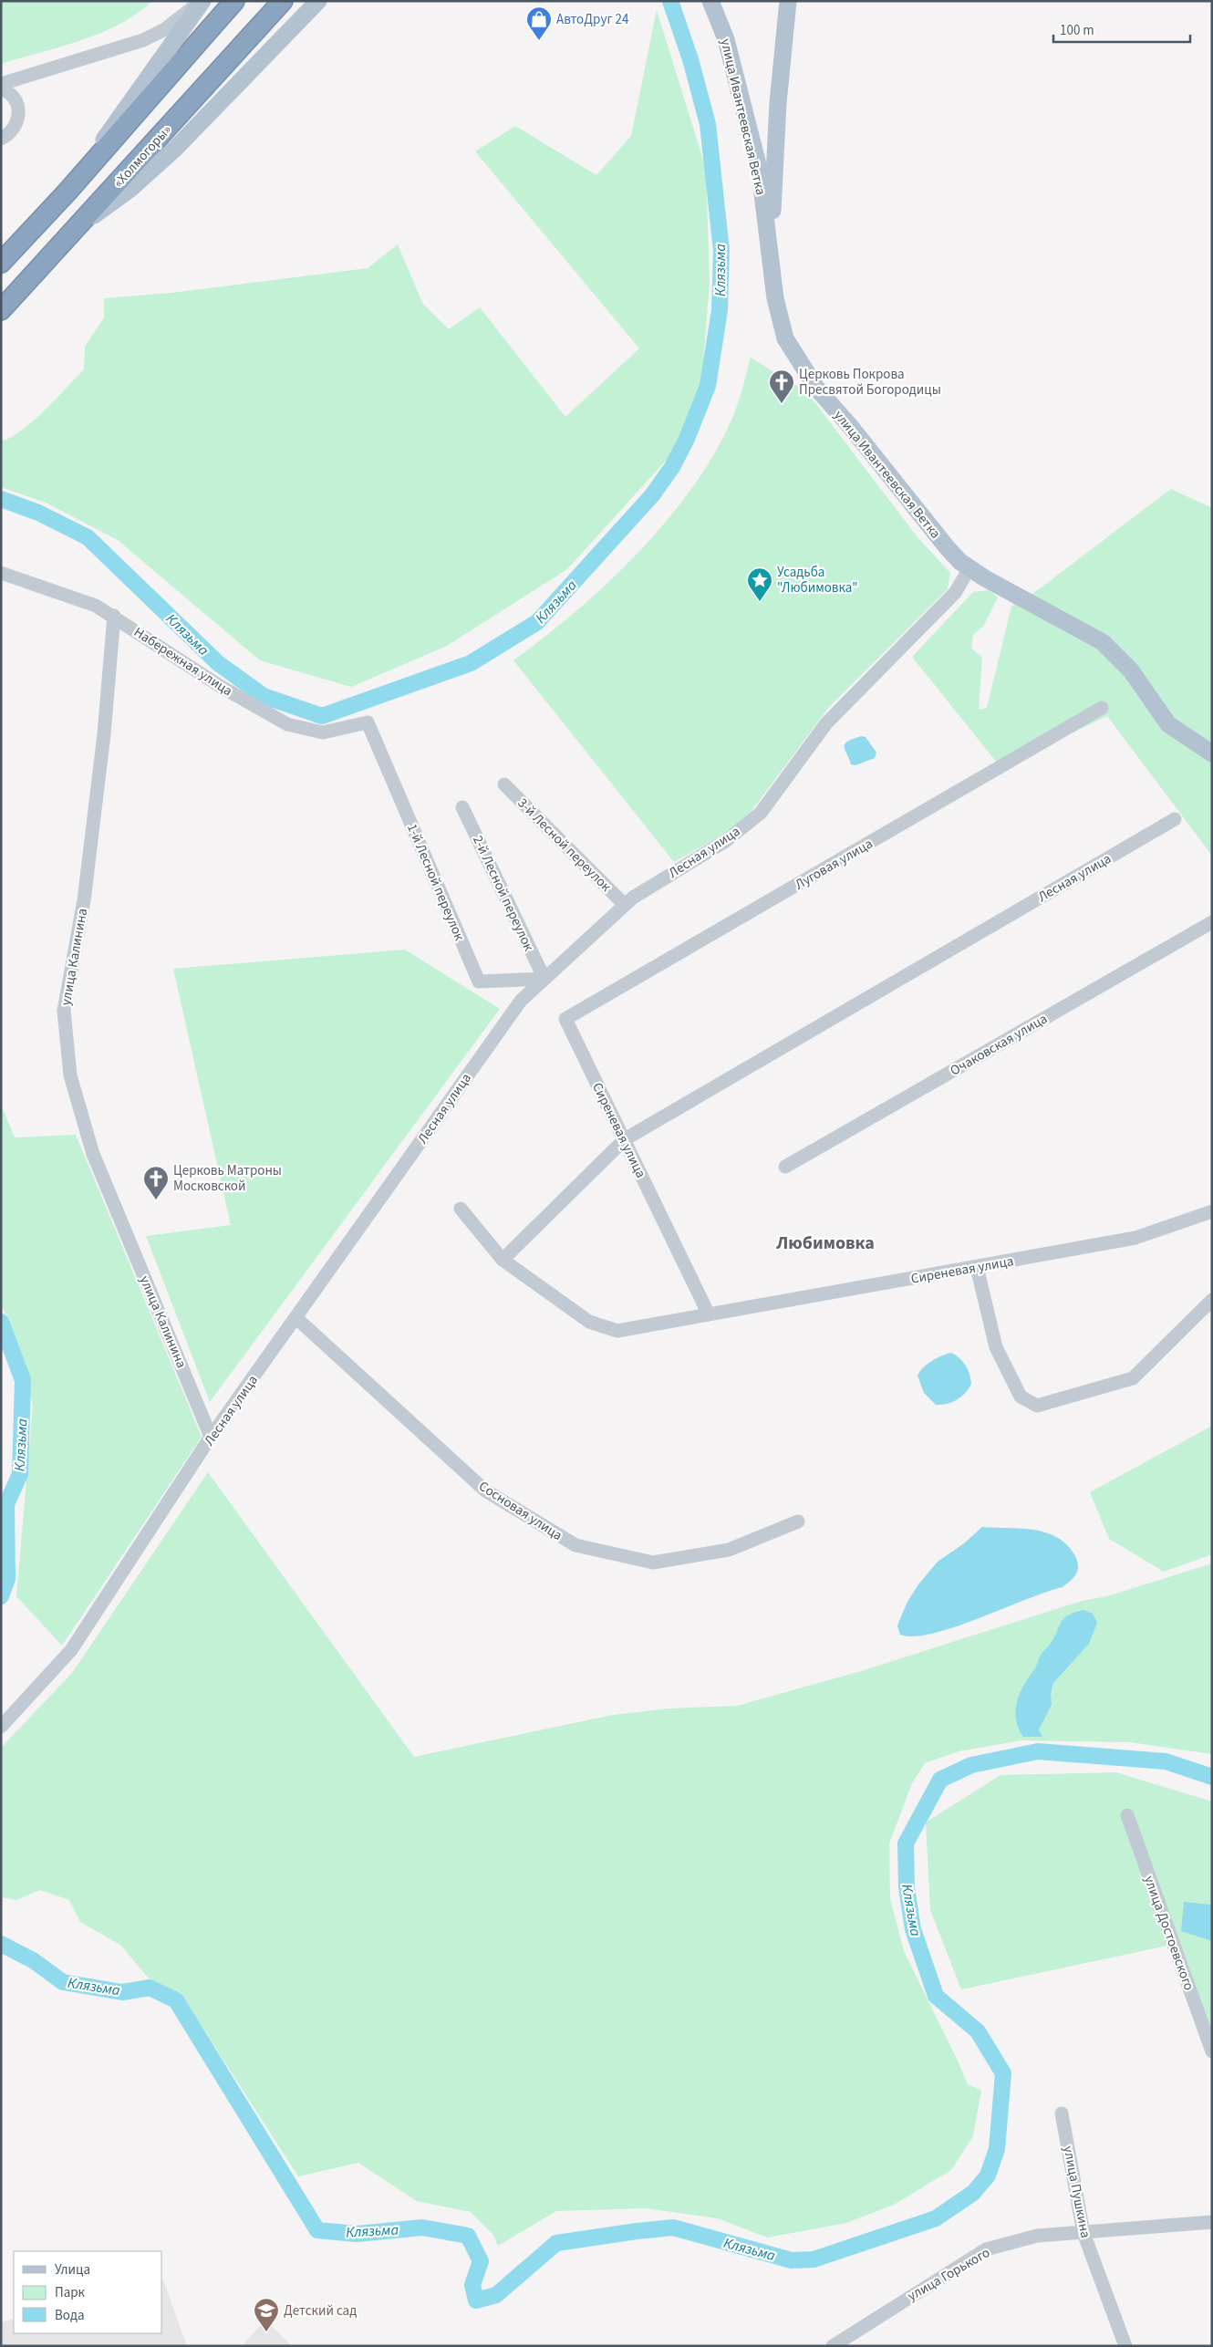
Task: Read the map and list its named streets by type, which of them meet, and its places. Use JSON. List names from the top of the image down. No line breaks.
{"streets":{"highway":["«Холмогоры»"],"main road":["улица Ивантеевская Ветка"],"street":["Набережная улица","3-й Лесной переулок","Лесная улица","Луговая улица","1-й Лесной переулок","2-й Лесной переулок","улица Калинина","Очаковская улица","Сиреневая улица","Сосновая улица","улица Достоевского","улица Пушкина","улица Горького"]},"crossings":[["улица Ивантеевская Ветка","Лесная улица"],["Набережная улица","1-й Лесной переулок"],["Набережная улица","улица Калинина"],["3-й Лесной переулок","Лесная улица"],["Лесная улица","1-й Лесной переулок"],["Лесная улица","2-й Лесной переулок"],["Лесная улица","улица Калинина"],["Лесная улица","Сиреневая улица"],["Лесная улица","Сосновая улица"],["Луговая улица","Сиреневая улица"],["1-й Лесной переулок","2-й Лесной переулок"],["улица Пушкина","улица Горького"]],"districts":["Любимовка"],"water":["Клязьма"],"places":{"shop":["АвтоДруг 24"],"church":["Церковь Покрова Пресвятой Богородицы","Церковь Матроны Московской"],"place":["Усадьба \"Любимовка\""],"school or university":["Детский сад"]},"legend":["Улица","Парк","Вода"],"scale_bar":"100 m"}
